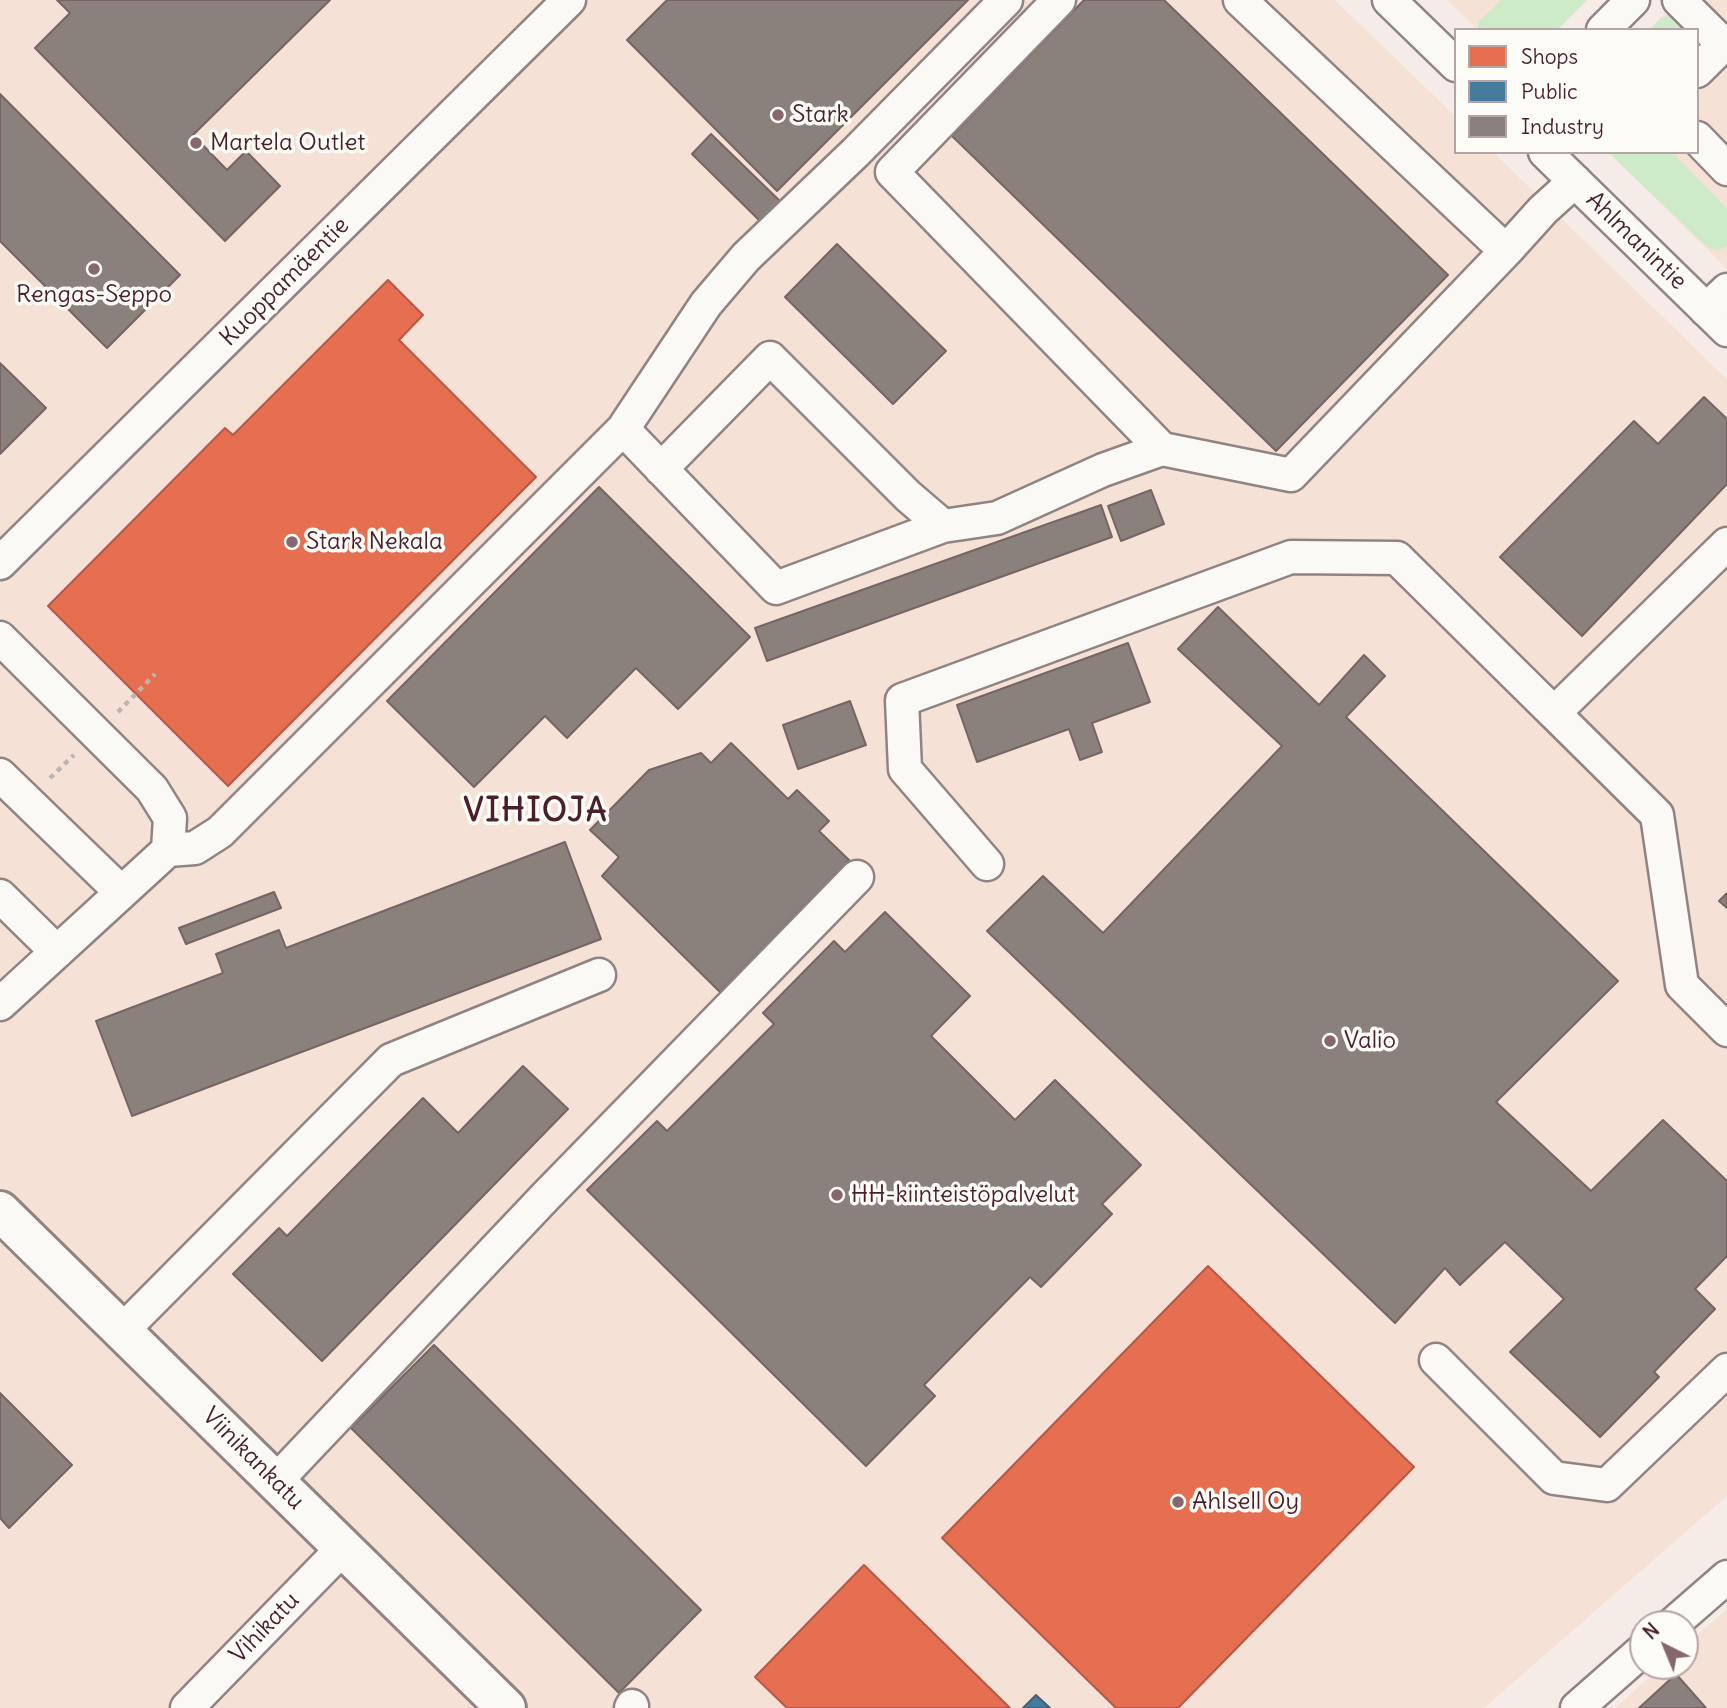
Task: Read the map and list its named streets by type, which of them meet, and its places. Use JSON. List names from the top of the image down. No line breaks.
{"streets":{"main road":["Viinikankatu"],"street":["Ahlmanintie","Kuoppamäentie","Vihikatu"]},"crossings":[["Viinikankatu","Vihikatu"]],"districts":["VIHIOJA"],"places":["Stark","Martela Outlet","Rengas-Seppo","Stark Nekala","Valio","HH-kiinteistöpalvelut","Ahlsell Oy"],"legend":["Shops","Public","Industry"],"north":"top left"}
